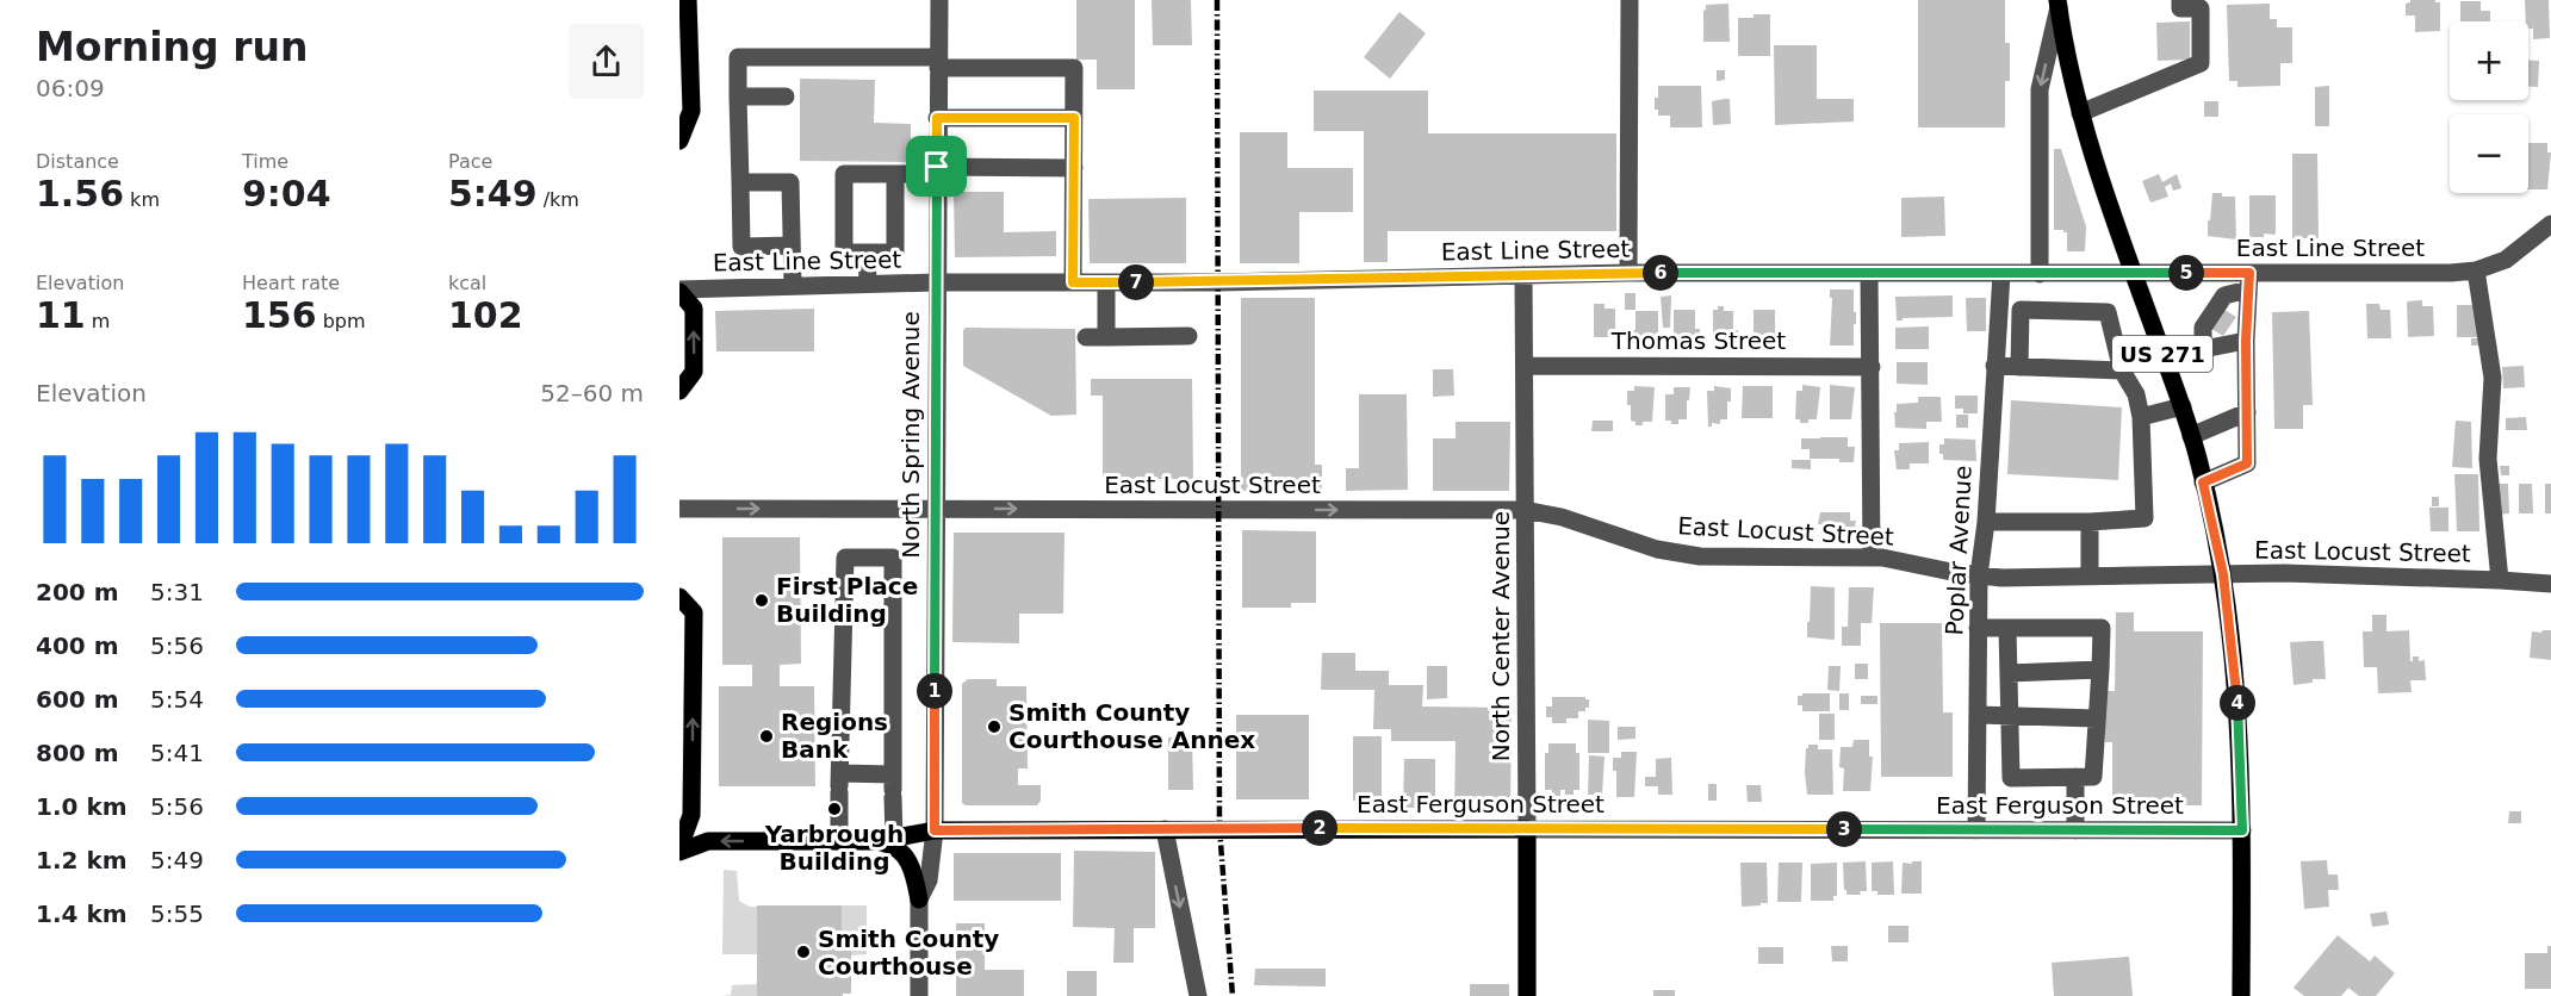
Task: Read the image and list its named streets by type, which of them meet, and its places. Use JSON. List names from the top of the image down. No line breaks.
{"streets":{"main road":["US 271","North Center Avenue","East Ferguson Street"],"street":["East Line Street","Thomas Street","North Spring Avenue","East Locust Street","Poplar Avenue"]},"crossings":[["East Line Street","US 271"],["East Line Street","North Spring Avenue"],["East Line Street","Poplar Avenue"],["East Line Street","North Center Avenue"],["Thomas Street","North Center Avenue"],["US 271","East Locust Street"],["US 271","East Ferguson Street"],["North Spring Avenue","East Locust Street"],["North Spring Avenue","East Ferguson Street"],["East Locust Street","Poplar Avenue"],["East Locust Street","North Center Avenue"],["Poplar Avenue","East Ferguson Street"],["North Center Avenue","East Ferguson Street"]],"one_way":["East Locust Street"],"places":["First Place Building","Smith County Courthouse Annex","Regions Bank","Yarbrough Building","Smith County Courthouse"],"page":{"heading":["Morning run","06:09"],"map_buttons":["+","−"],"stats":[["Distance","1.56 km"],["Time","9:04"],["Pace","5:49 /km"],["Elevation","11 m"],["Heart rate","156 bpm"],["kcal","102"]],"pins":["5","6","7","1","4","2","3"],"chart":["Elevation","52–60 m"],"list":[{"name":"200 m","note":"5:31"},{"name":"400 m","note":"5:56"},{"name":"600 m","note":"5:54"},{"name":"800 m","note":"5:41"},{"name":"1.0 km","note":"5:56"},{"name":"1.2 km","note":"5:49"},{"name":"1.4 km","note":"5:55"}]}}
